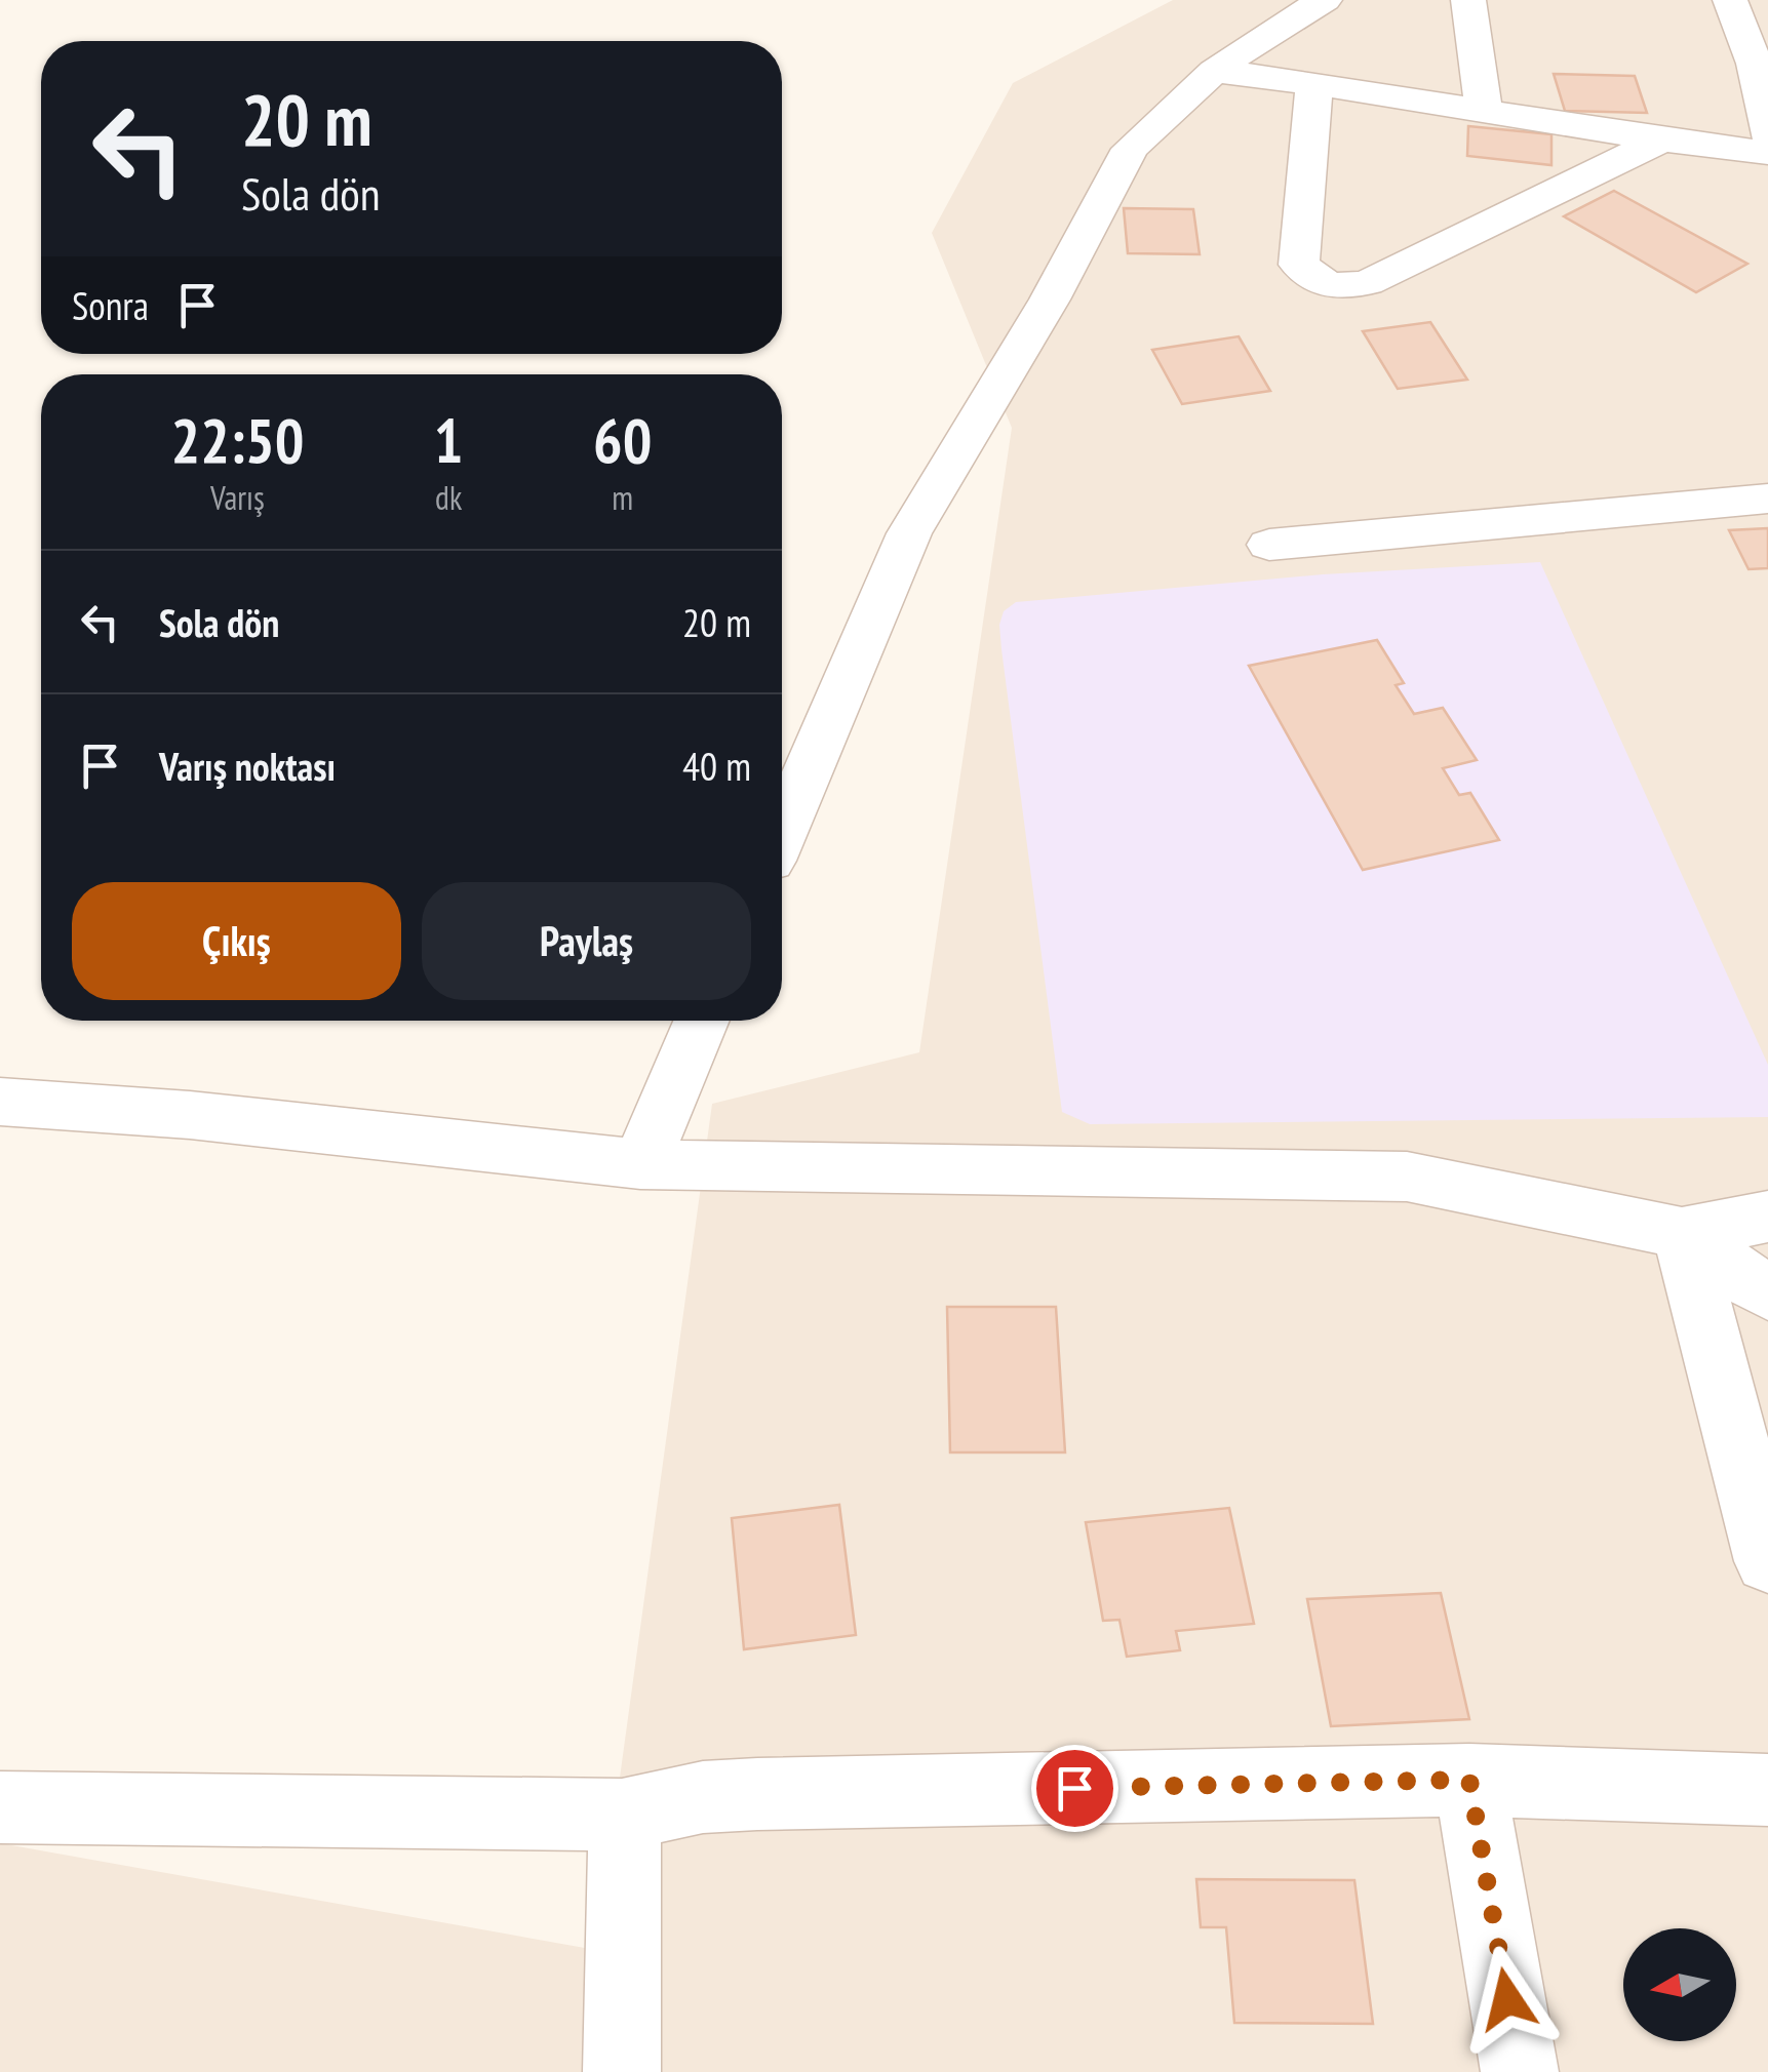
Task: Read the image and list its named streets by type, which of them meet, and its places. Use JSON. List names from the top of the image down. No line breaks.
{"north":"left","page":{"turn":["20 m","Sola dön"],"then":"Sonra","eta":["22:50","Varış","1","dk","60","m"],"list":[{"name":"Sola dön","value":"20 m"},{"name":"Varış noktası","value":"40 m"}],"buttons":["Çıkış","Paylaş"]}}
